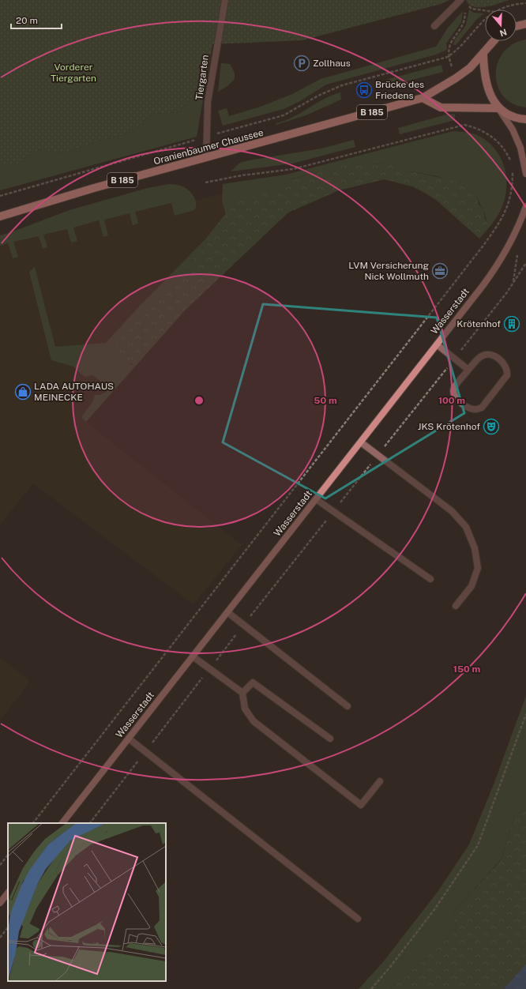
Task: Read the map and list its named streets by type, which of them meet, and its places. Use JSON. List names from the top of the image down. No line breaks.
{"streets":{"main road":["B 185","Oranienbaumer Chaussee","Wasserstadt"],"lane":["Tiergarten"]},"crossings":[["Tiergarten","Oranienbaumer Chaussee"]],"parks":["Vorderer Tiergarten"],"places":{"parking":["Zollhaus"],"bus stop":["Brücke des Friedens"],"office":["LVM Versicherung Nick Wollmuth"],"building":["Krötenhof"],"shop":["LADA AUTOHAUS MEINECKE"],"theatre":["JKS Krötenhof"]},"scale_bar":"20 m","north":"bottom","rings":["50 m","100 m","150 m"]}
